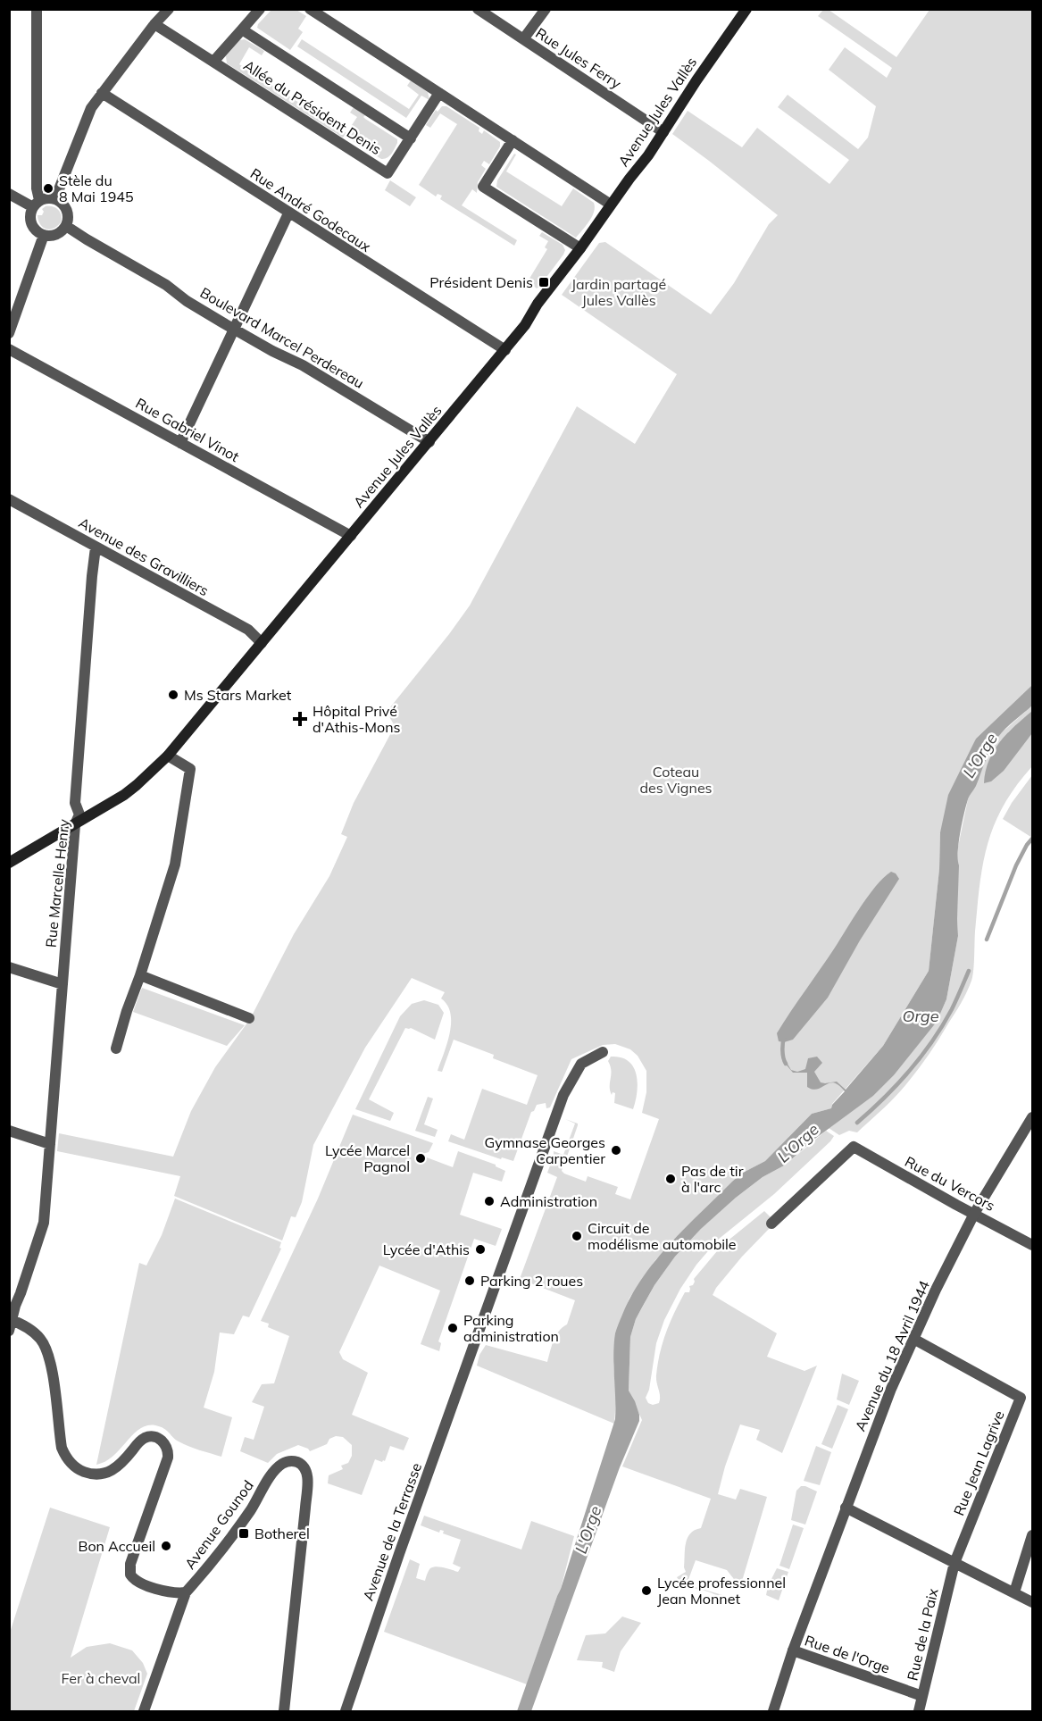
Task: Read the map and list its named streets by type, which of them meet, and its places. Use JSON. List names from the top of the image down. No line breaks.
{"streets":{"main road":["Avenue Jules Vallès"],"street":["Rue Jules Ferry","Allée du Président Denis","Rue André Godecaux","Boulevard Marcel Perdereau","Rue Gabriel Vinot","Avenue des Gravilliers","Rue Marcelle Henry","Rue du Vercors","Avenue du 18 Avril 1944","Rue Jean Lagrive","Avenue Gounod","Avenue de la Terrasse","Rue de la Paix","Rue de l'Orge"]},"crossings":[["Rue Jules Ferry","Avenue Jules Vallès"],["Avenue Jules Vallès","Rue André Godecaux"],["Avenue Jules Vallès","Boulevard Marcel Perdereau"],["Avenue Jules Vallès","Rue Gabriel Vinot"],["Avenue Jules Vallès","Avenue des Gravilliers"],["Avenue Jules Vallès","Rue Marcelle Henry"],["Avenue des Gravilliers","Rue Marcelle Henry"],["Rue Marcelle Henry","Avenue Gounod"],["Rue du Vercors","Avenue du 18 Avril 1944"],["Avenue du 18 Avril 1944","Rue Jean Lagrive"],["Avenue du 18 Avril 1944","Rue de l'Orge"],["Rue Jean Lagrive","Rue de la Paix"],["Rue de la Paix","Rue de l'Orge"]],"water":["L'Orge","Orge"],"parks":["Jardin partagé Jules Vallès","Coteau des Vignes","Fer à cheval"],"places":{"other":["Stèle du 8 Mai 1945","Ms Stars Market","Gymnase Georges Carpentier","Lycée Marcel Pagnol","Pas de tir à l'arc","Administration","Circuit de modélisme automobile","Lycée d'Athis","Parking 2 roues","Parking administration","Bon Accueil","Lycée professionnel Jean Monnet"],"transit":["Président Denis","Botherel"],"health":["Hôpital Privé d'Athis-Mons"]}}
